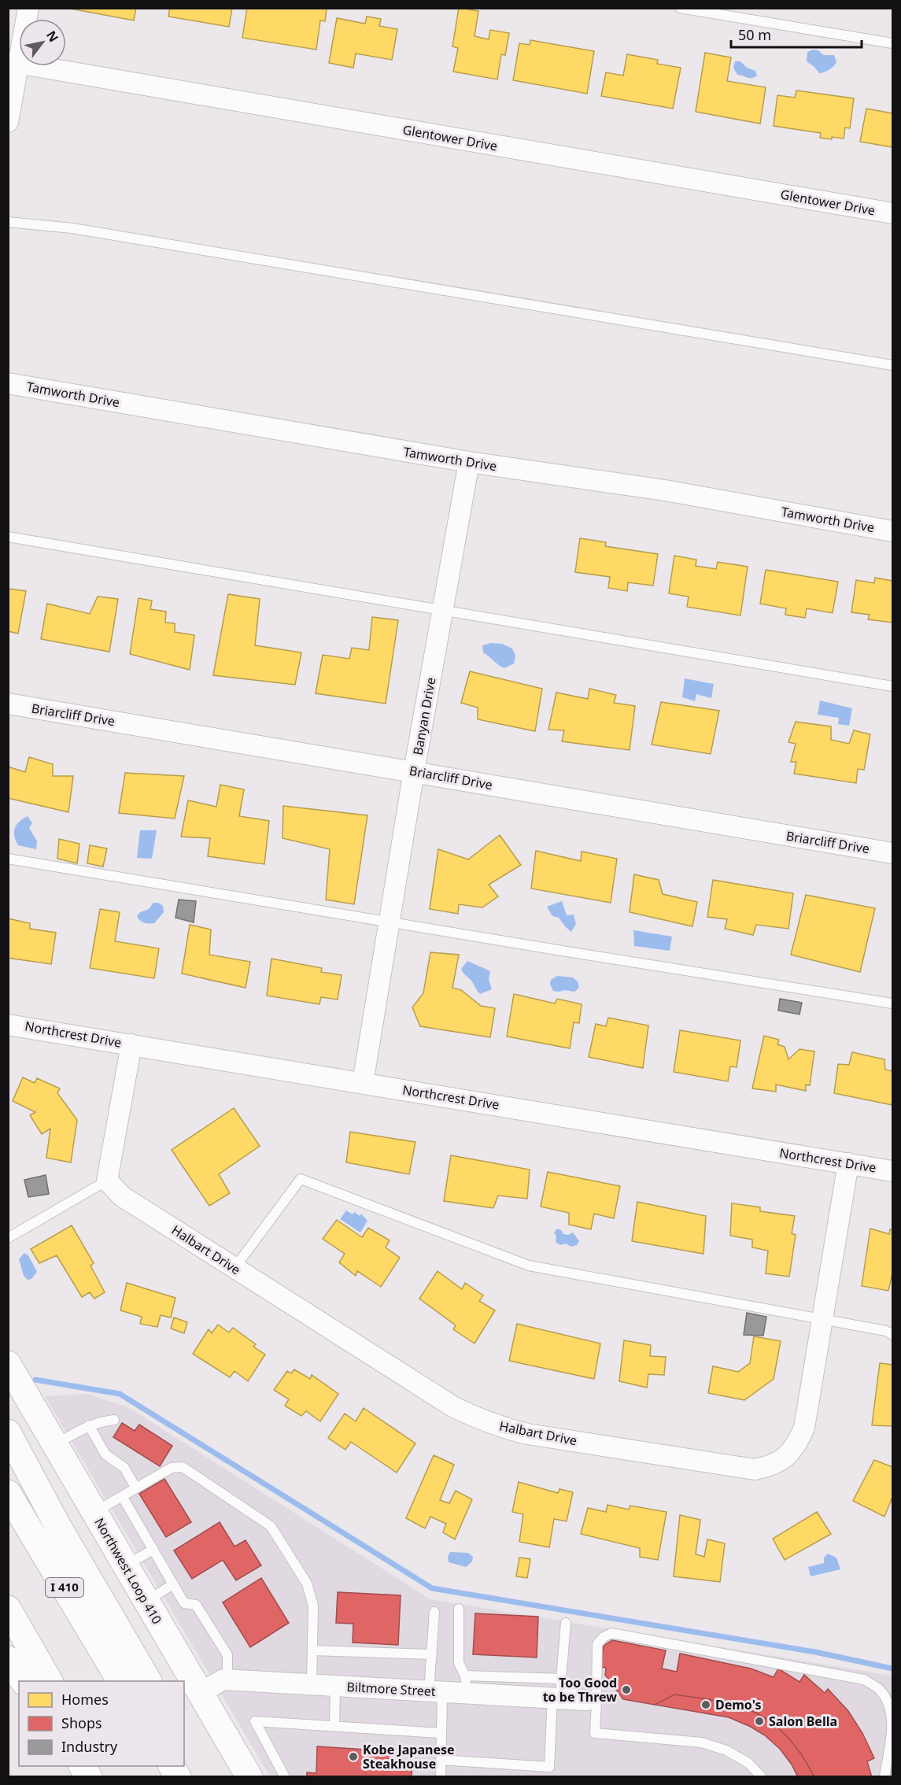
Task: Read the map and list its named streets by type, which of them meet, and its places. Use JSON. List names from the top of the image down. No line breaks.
{"streets":{"main road":["Northwest Loop 410","I 410"],"street":["Glentower Drive","Tamworth Drive","Briarcliff Drive","Banyan Drive","Northcrest Drive","Halbart Drive","Biltmore Street"]},"crossings":[["Tamworth Drive","Banyan Drive"],["Briarcliff Drive","Banyan Drive"],["Banyan Drive","Northcrest Drive"],["Northcrest Drive","Halbart Drive"],["Northwest Loop 410","Biltmore Street"]],"places":["Too Good to be Threw","Demo's","Salon Bella","Kobe Japanese Steakhouse"],"legend":["Homes","Shops","Industry"],"scale_bar":"50 m","north":"top right"}
